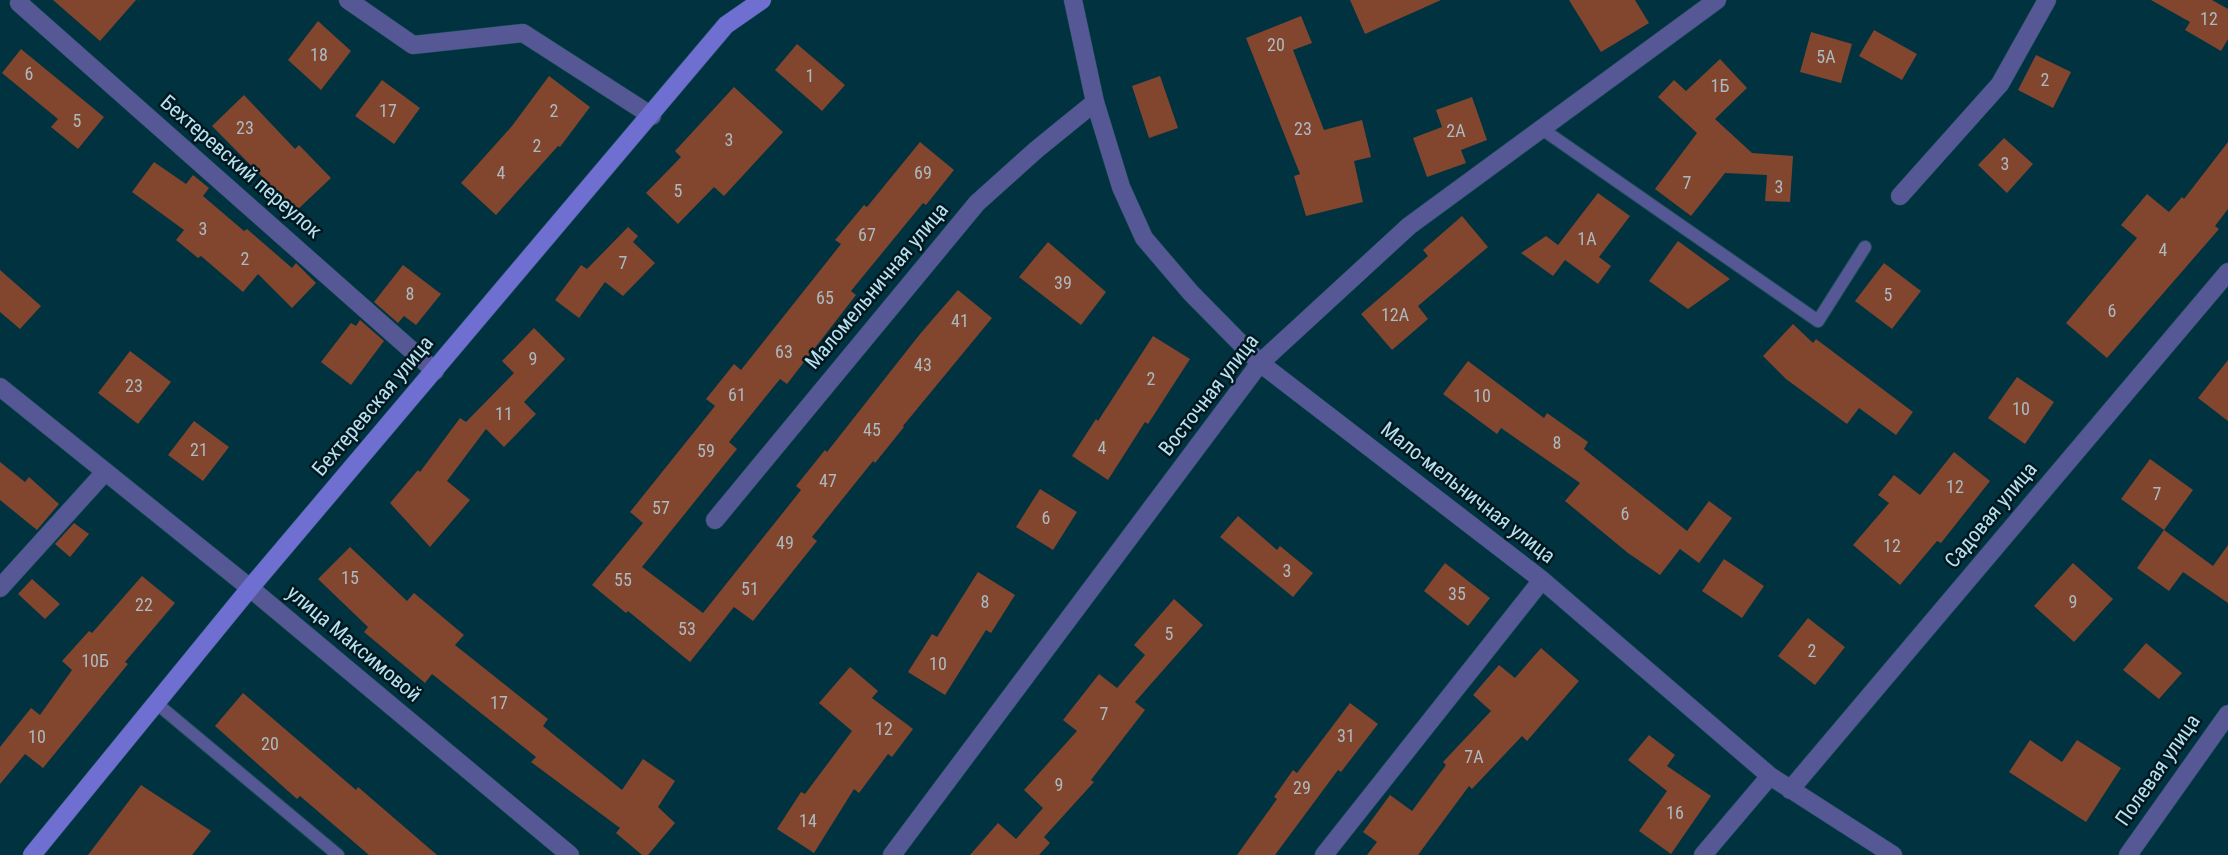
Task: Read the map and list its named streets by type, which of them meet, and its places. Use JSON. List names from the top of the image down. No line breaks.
{"streets":{"main road":["Бехтеревская улица"],"street":["Бехтеревский переулок","Маломельничная улица","Восточная улица","Мало-мельничная улица","Садовая улица","улица Максимовой","Полевая улица"]},"crossings":[["Бехтеревский переулок","Бехтеревская улица"],["Маломельничная улица","Мало-мельничная улица"],["Восточная улица","Мало-мельничная улица"],["Бехтеревская улица","улица Максимовой"],["Мало-мельничная улица","Садовая улица"]],"house_numbers":["12","20","18","5А","6","1","2","1Б","17","2","5","23","23","2А","3","2","3","4","69","7","3","5","3","67","1А","4","2","7","39","8","5","65","6","12А","41","63","9","43","2","23","61","10","10","11","45","8","4","21","59","47","12","7","57","6","6","49","12","3","15","55","51","35","8","9","22","53","5","2","10Б","10","17","7","12","31","10","20","7А","9","29","16","14"]}
